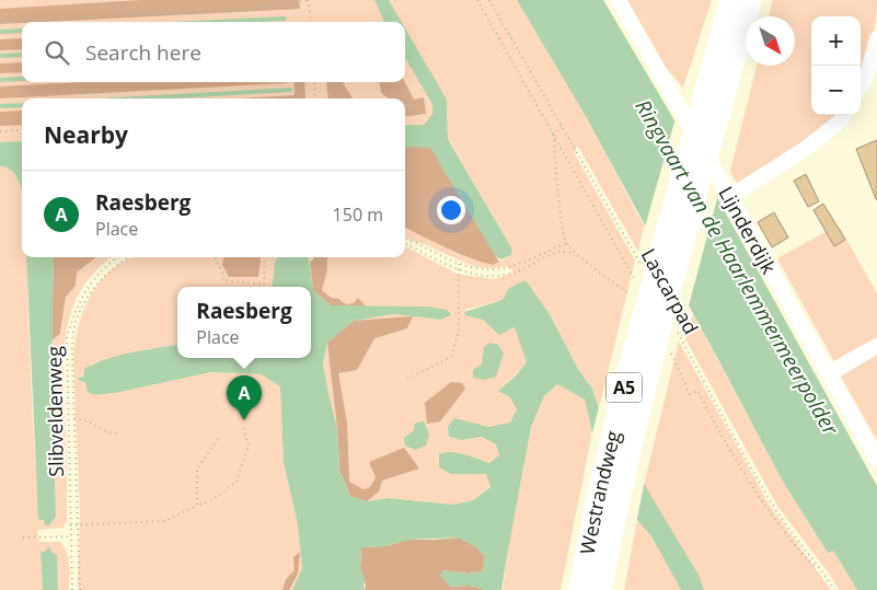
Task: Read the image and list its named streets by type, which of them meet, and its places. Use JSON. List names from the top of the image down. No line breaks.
{"streets":{"highway":["A5","Westrandweg"],"street":["Lijnderdijk"],"path":["Lascarpad","Slibveldenweg"]},"water":["Ringvaart van de Haarlemmermeerpolder"],"north":"bottom right","page":{"map_buttons":["+","−"],"search":"Search here","heading":"Nearby","list":[{"mark":"A","name":"Raesberg","note":"Place","value":"150 m"}],"popup":["Raesberg","Place"],"pins":"A"}}
